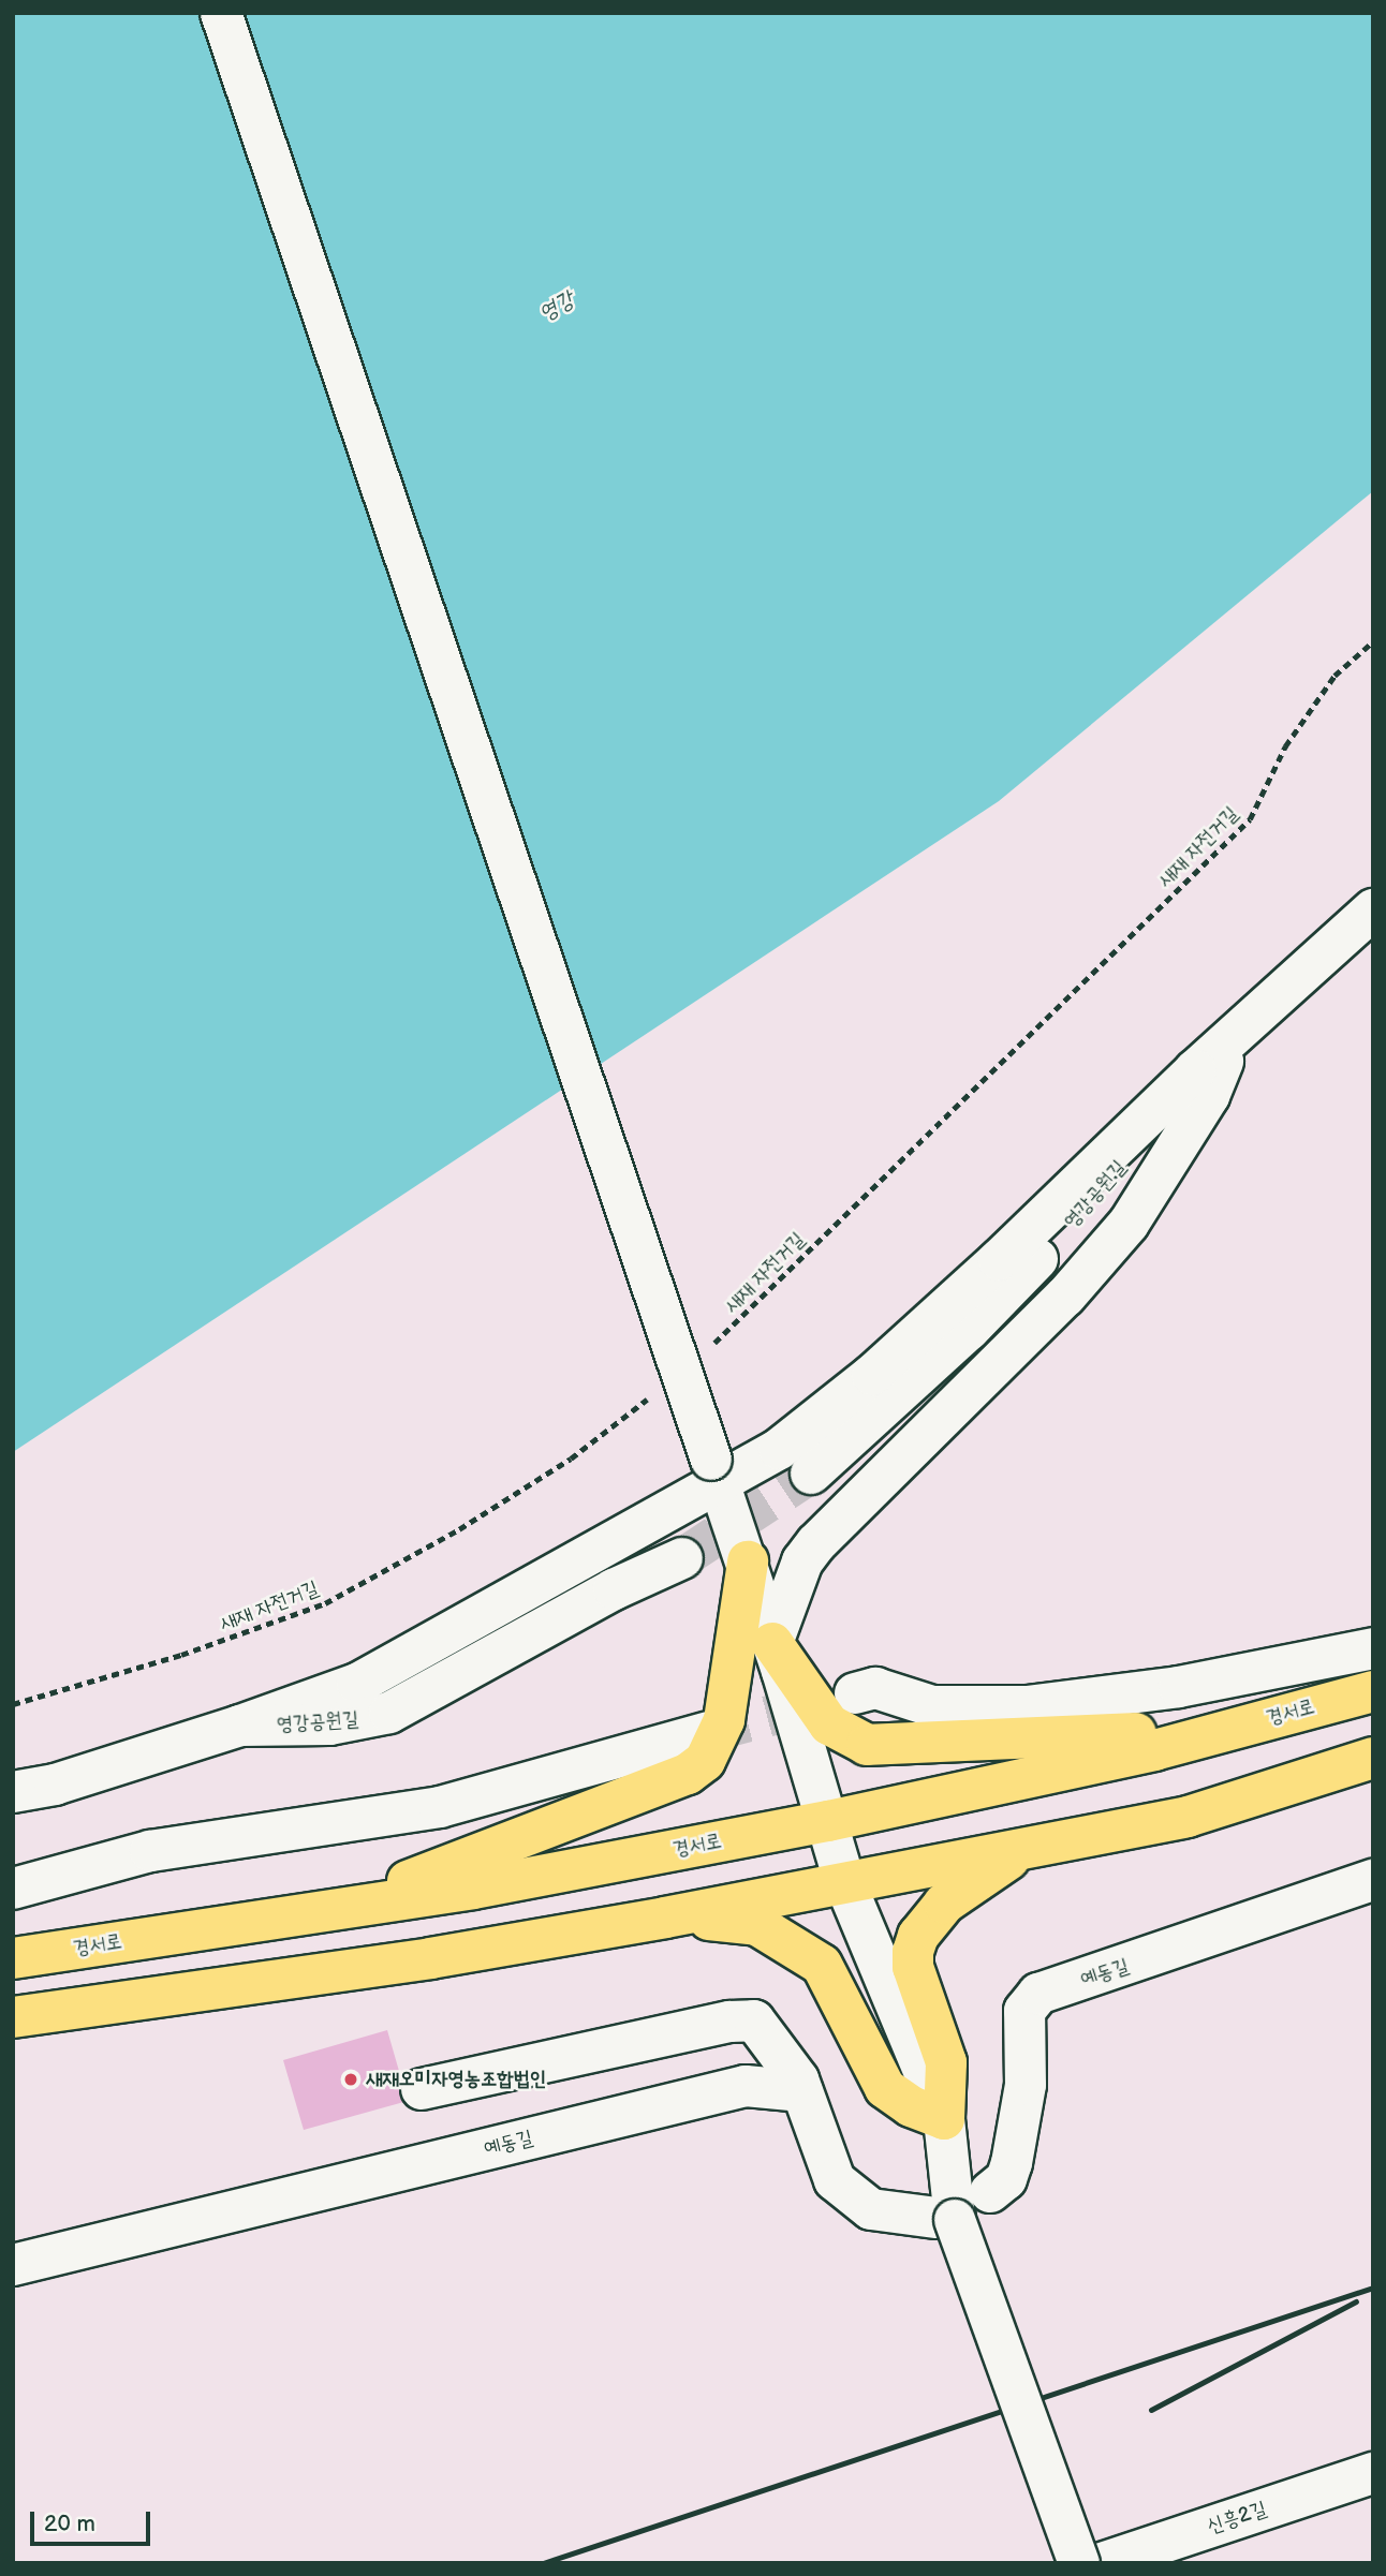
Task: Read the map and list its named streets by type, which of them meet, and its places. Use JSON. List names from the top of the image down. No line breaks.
{"streets":{"main road":["경서로"],"street":["영강공원길","예동길","신흥2길"],"path":["새재 자전거길"]},"water":["영강"],"places":["새재오미자영농조합법인"],"scale_bar":"20 m"}
